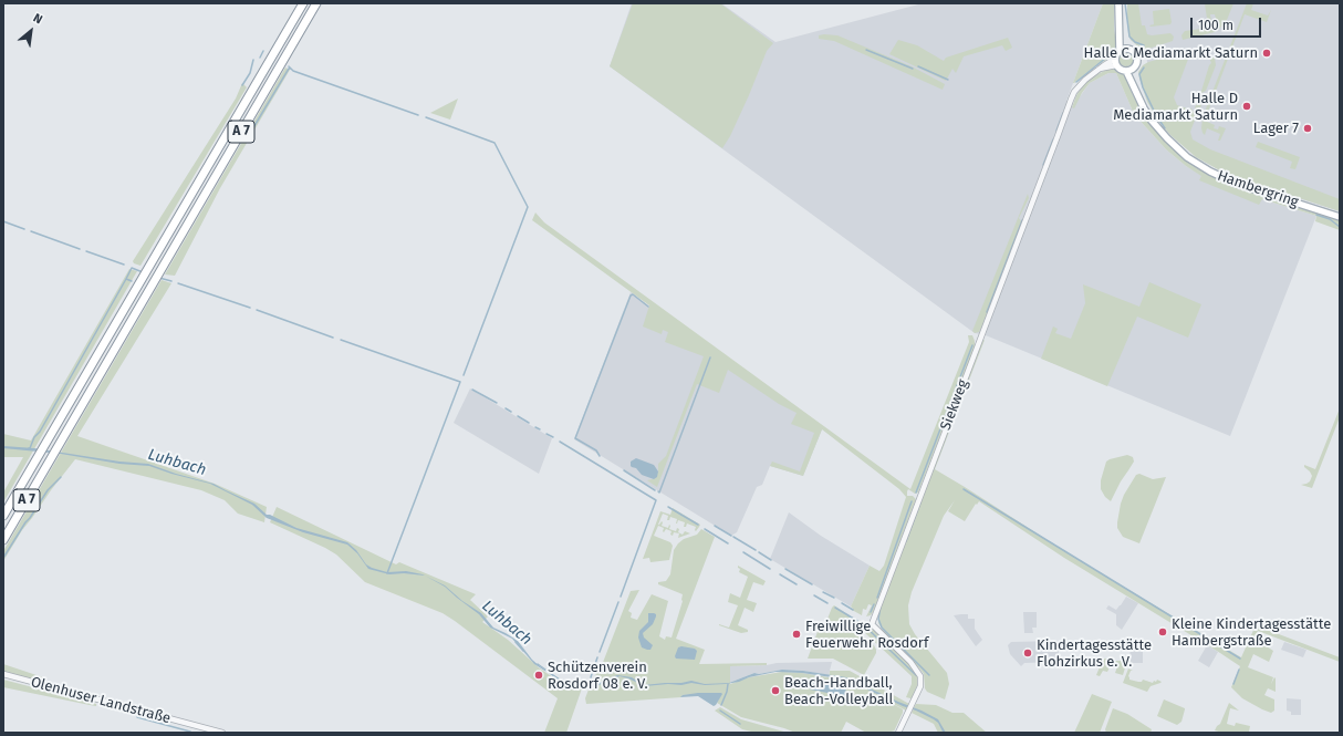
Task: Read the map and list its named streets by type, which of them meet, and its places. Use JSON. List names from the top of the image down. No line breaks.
{"streets":{"highway":["A 7"],"main road":["Hambergring"],"street":["Siekweg","Olenhuser Landstraße"]},"crossings":[["Hambergring","Siekweg"]],"water":["Luhbach"],"places":["Halle C Mediamarkt Saturn","Halle D Mediamarkt Saturn","Lager 7","Kleine Kindertagesstätte Hambergstraße","Freiwillige Feuerwehr Rosdorf","Kindertagesstätte Flohzirkus e. V.","Schützenverein Rosdorf 08 e. V.","Beach-Handball, Beach-Volleyball"],"scale_bar":"100 m","north":"top right"}
